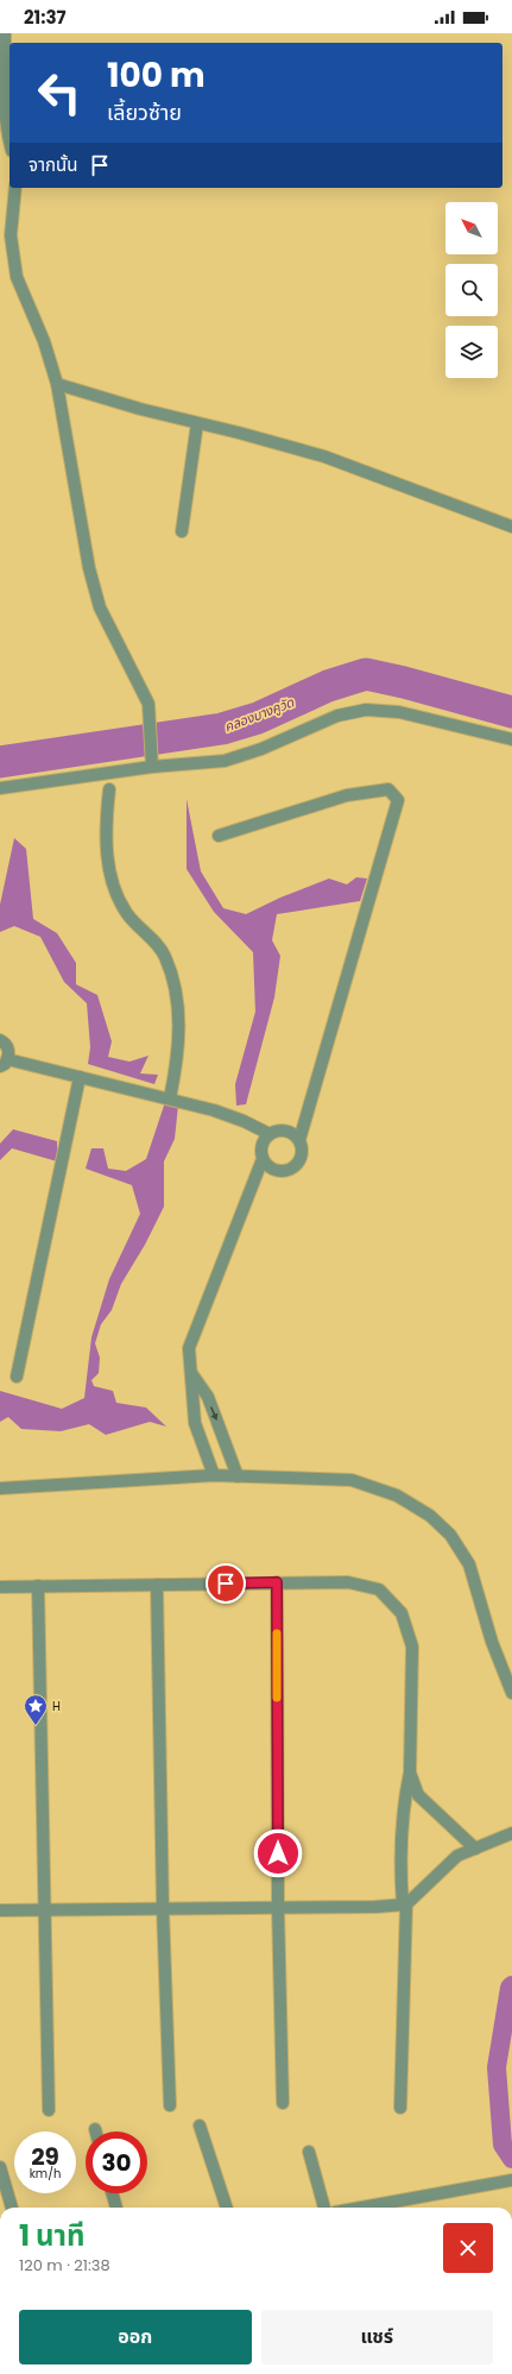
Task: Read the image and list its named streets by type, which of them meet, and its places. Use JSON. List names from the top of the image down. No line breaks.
{"water":["คลองบางคูวัด"],"places":{"place":["H"]},"north":"top left","page":{"status":"21:37","turn":["100 m","เลี้ยวซ้าย"],"then":"จากนั้น","speed":"29 km/h","limit":"30","heading":["1 นาที","120 m · 21:38"],"buttons":["ออก","แชร์"]}}
